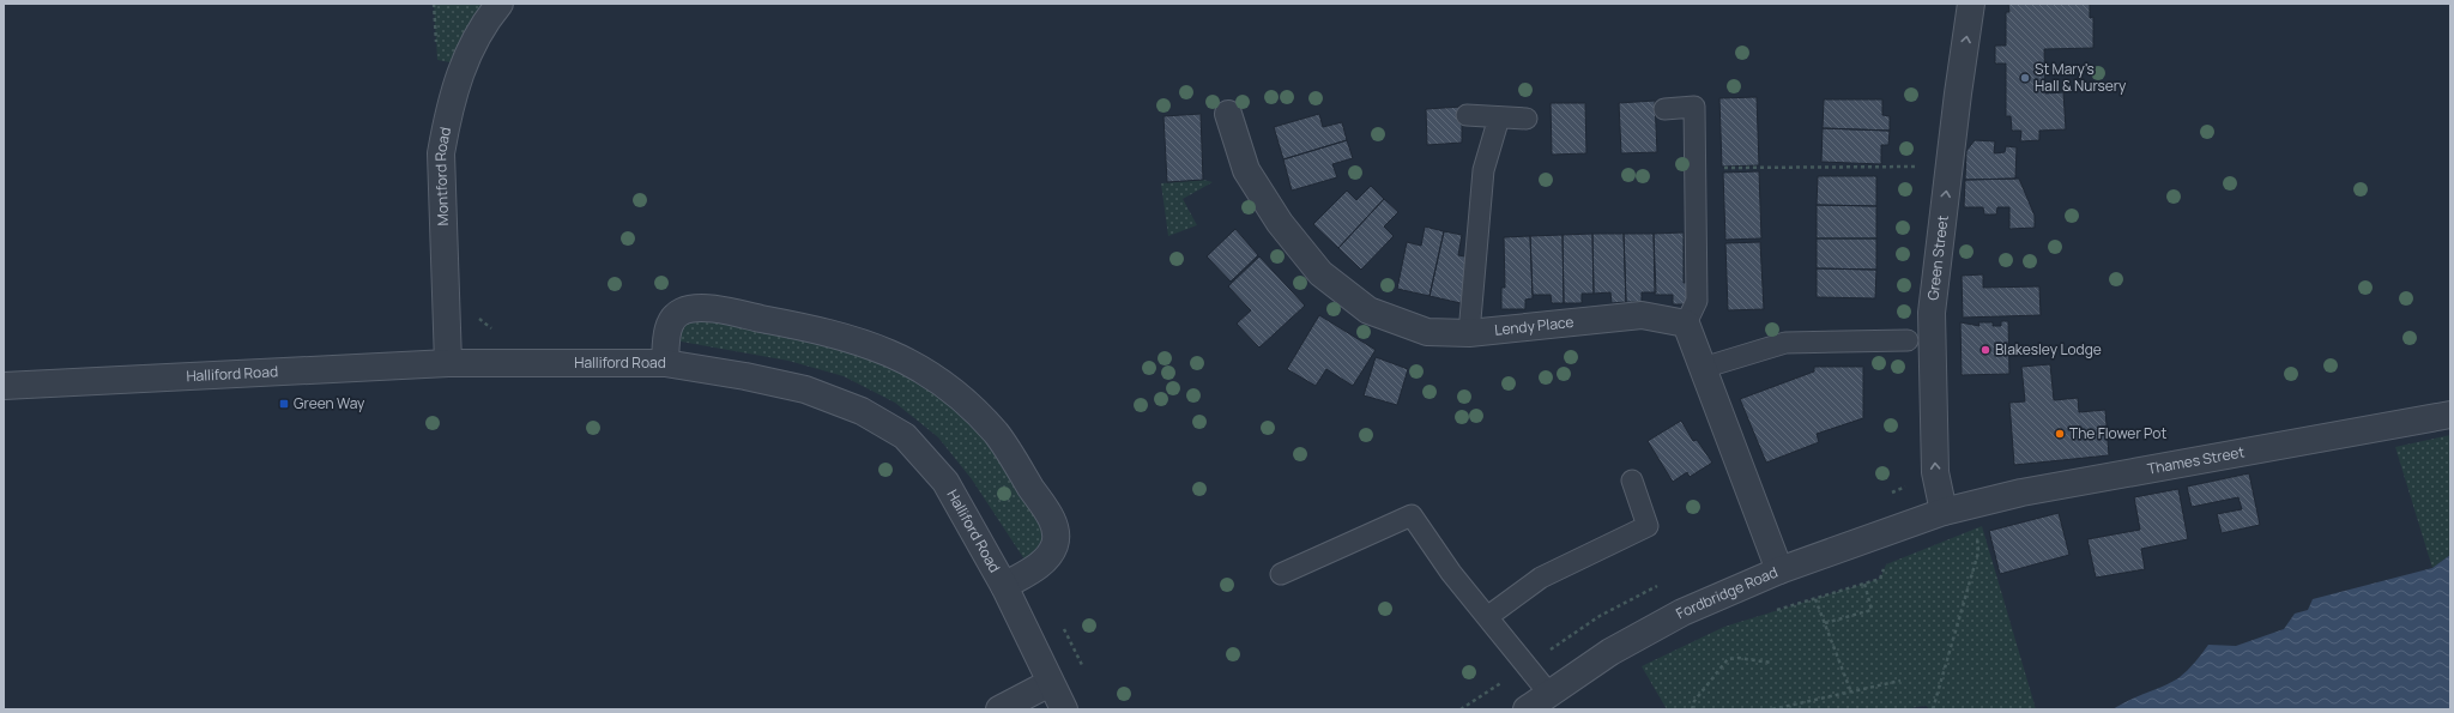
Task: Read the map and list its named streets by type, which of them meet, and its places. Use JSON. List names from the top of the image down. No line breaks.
{"streets":{"street":["Montford Road","Green Street","Lendy Place","Halliford Road","Thames Street","Fordbridge Road"]},"crossings":[["Montford Road","Halliford Road"],["Green Street","Thames Street"],["Green Street","Fordbridge Road"],["Thames Street","Fordbridge Road"]],"places":{"other":["St Mary's Hall & Nursery","Blakesley Lodge","The Flower Pot"],"transit":["Green Way"]}}
